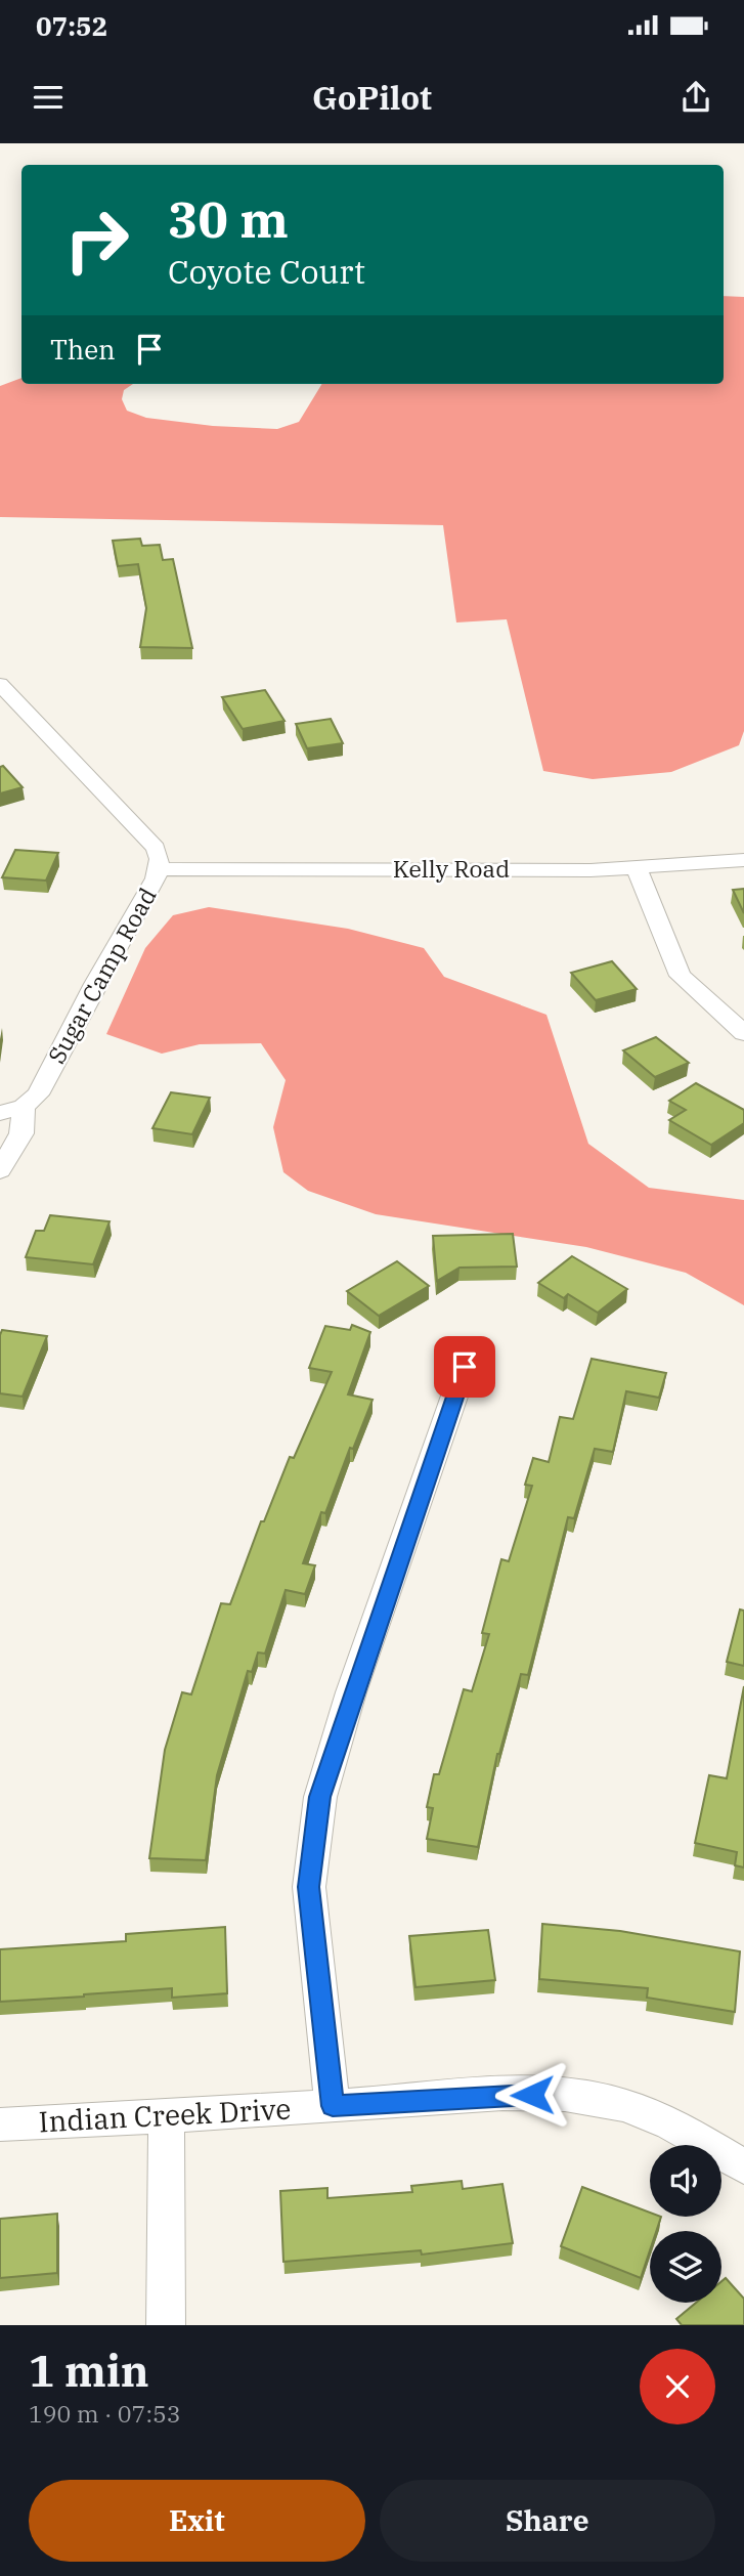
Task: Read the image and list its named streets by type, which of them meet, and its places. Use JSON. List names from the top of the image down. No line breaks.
{"streets":{"street":["Kelly Road","Sugar Camp Road","Indian Creek Drive"]},"crossings":[["Kelly Road","Sugar Camp Road"]],"page":{"status":"07:52","header":"GoPilot","turn":["30 m","Coyote Court"],"then":"Then","heading":["1 min","190 m · 07:53"],"buttons":["Exit","Share"]}}
